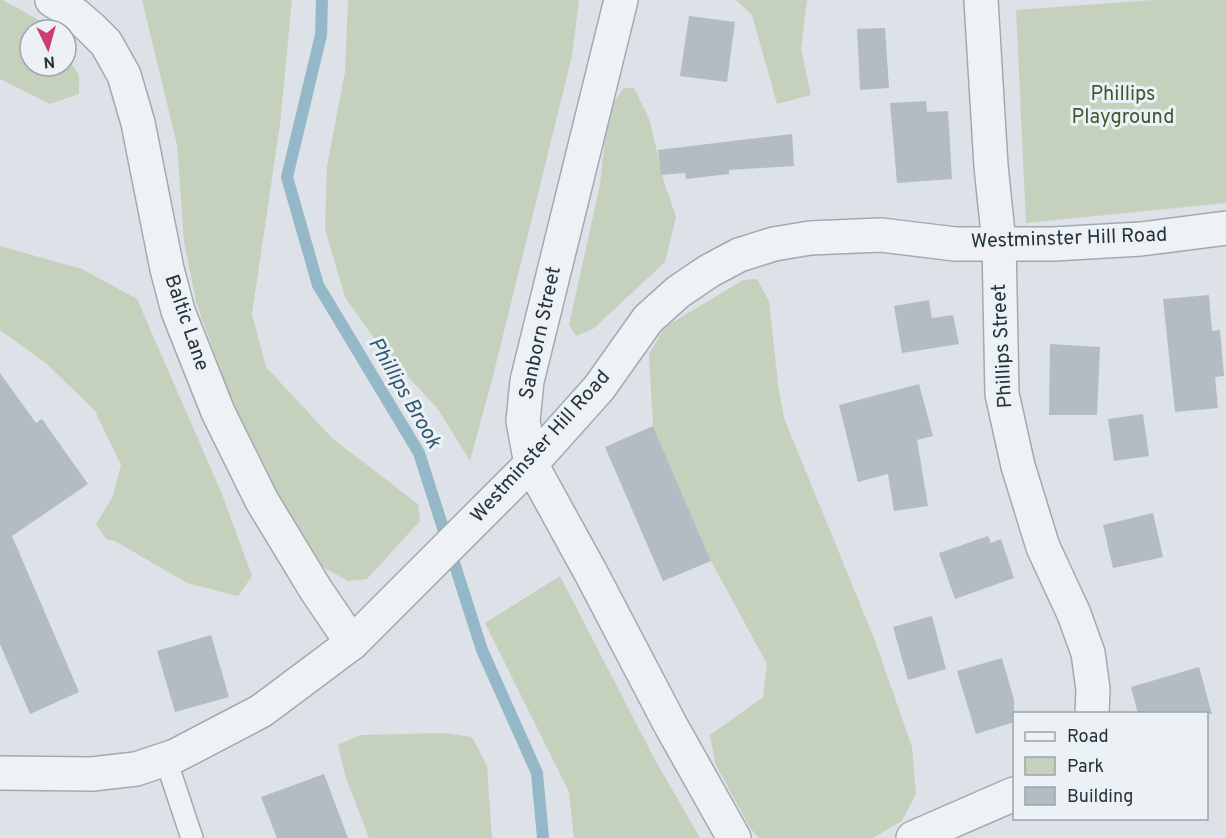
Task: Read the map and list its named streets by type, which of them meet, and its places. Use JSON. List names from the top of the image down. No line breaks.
{"streets":{"street":["Westminster Hill Road","Baltic Lane","Sanborn Street","Phillips Street"]},"crossings":[["Westminster Hill Road","Baltic Lane"],["Westminster Hill Road","Sanborn Street"],["Westminster Hill Road","Phillips Street"]],"water":["Phillips Brook"],"parks":["Phillips Playground"],"legend":["Road","Park","Building"],"north":"bottom"}
